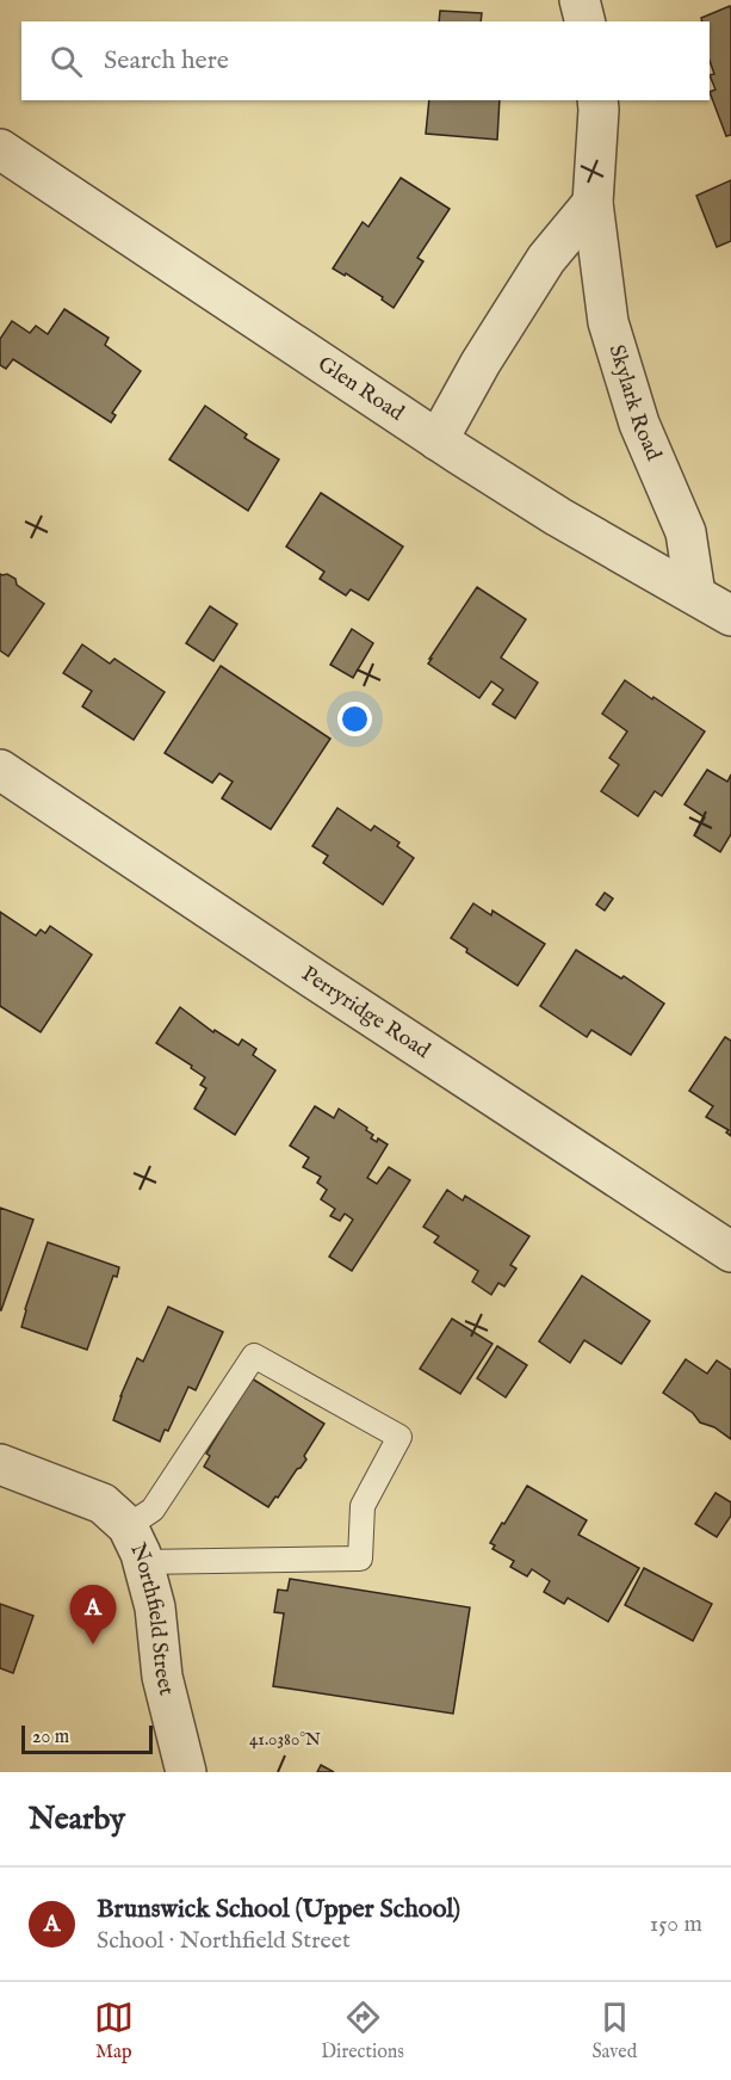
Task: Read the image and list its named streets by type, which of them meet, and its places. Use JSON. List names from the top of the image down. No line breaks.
{"streets":{"street":["Glen Road","Skylark Road","Perryridge Road","Northfield Street"]},"crossings":[["Glen Road","Skylark Road"]],"scale_bar":"20 m","page":{"search":"Search here","pins":"A","scale":"20 m","heading":"Nearby","list":[{"mark":"A","name":"Brunswick School (Upper School)","note":"School · Northfield Street","value":"150 m"}],"nav":["Map","Directions","Saved"]},"coordinates":["41.0380°N"]}
